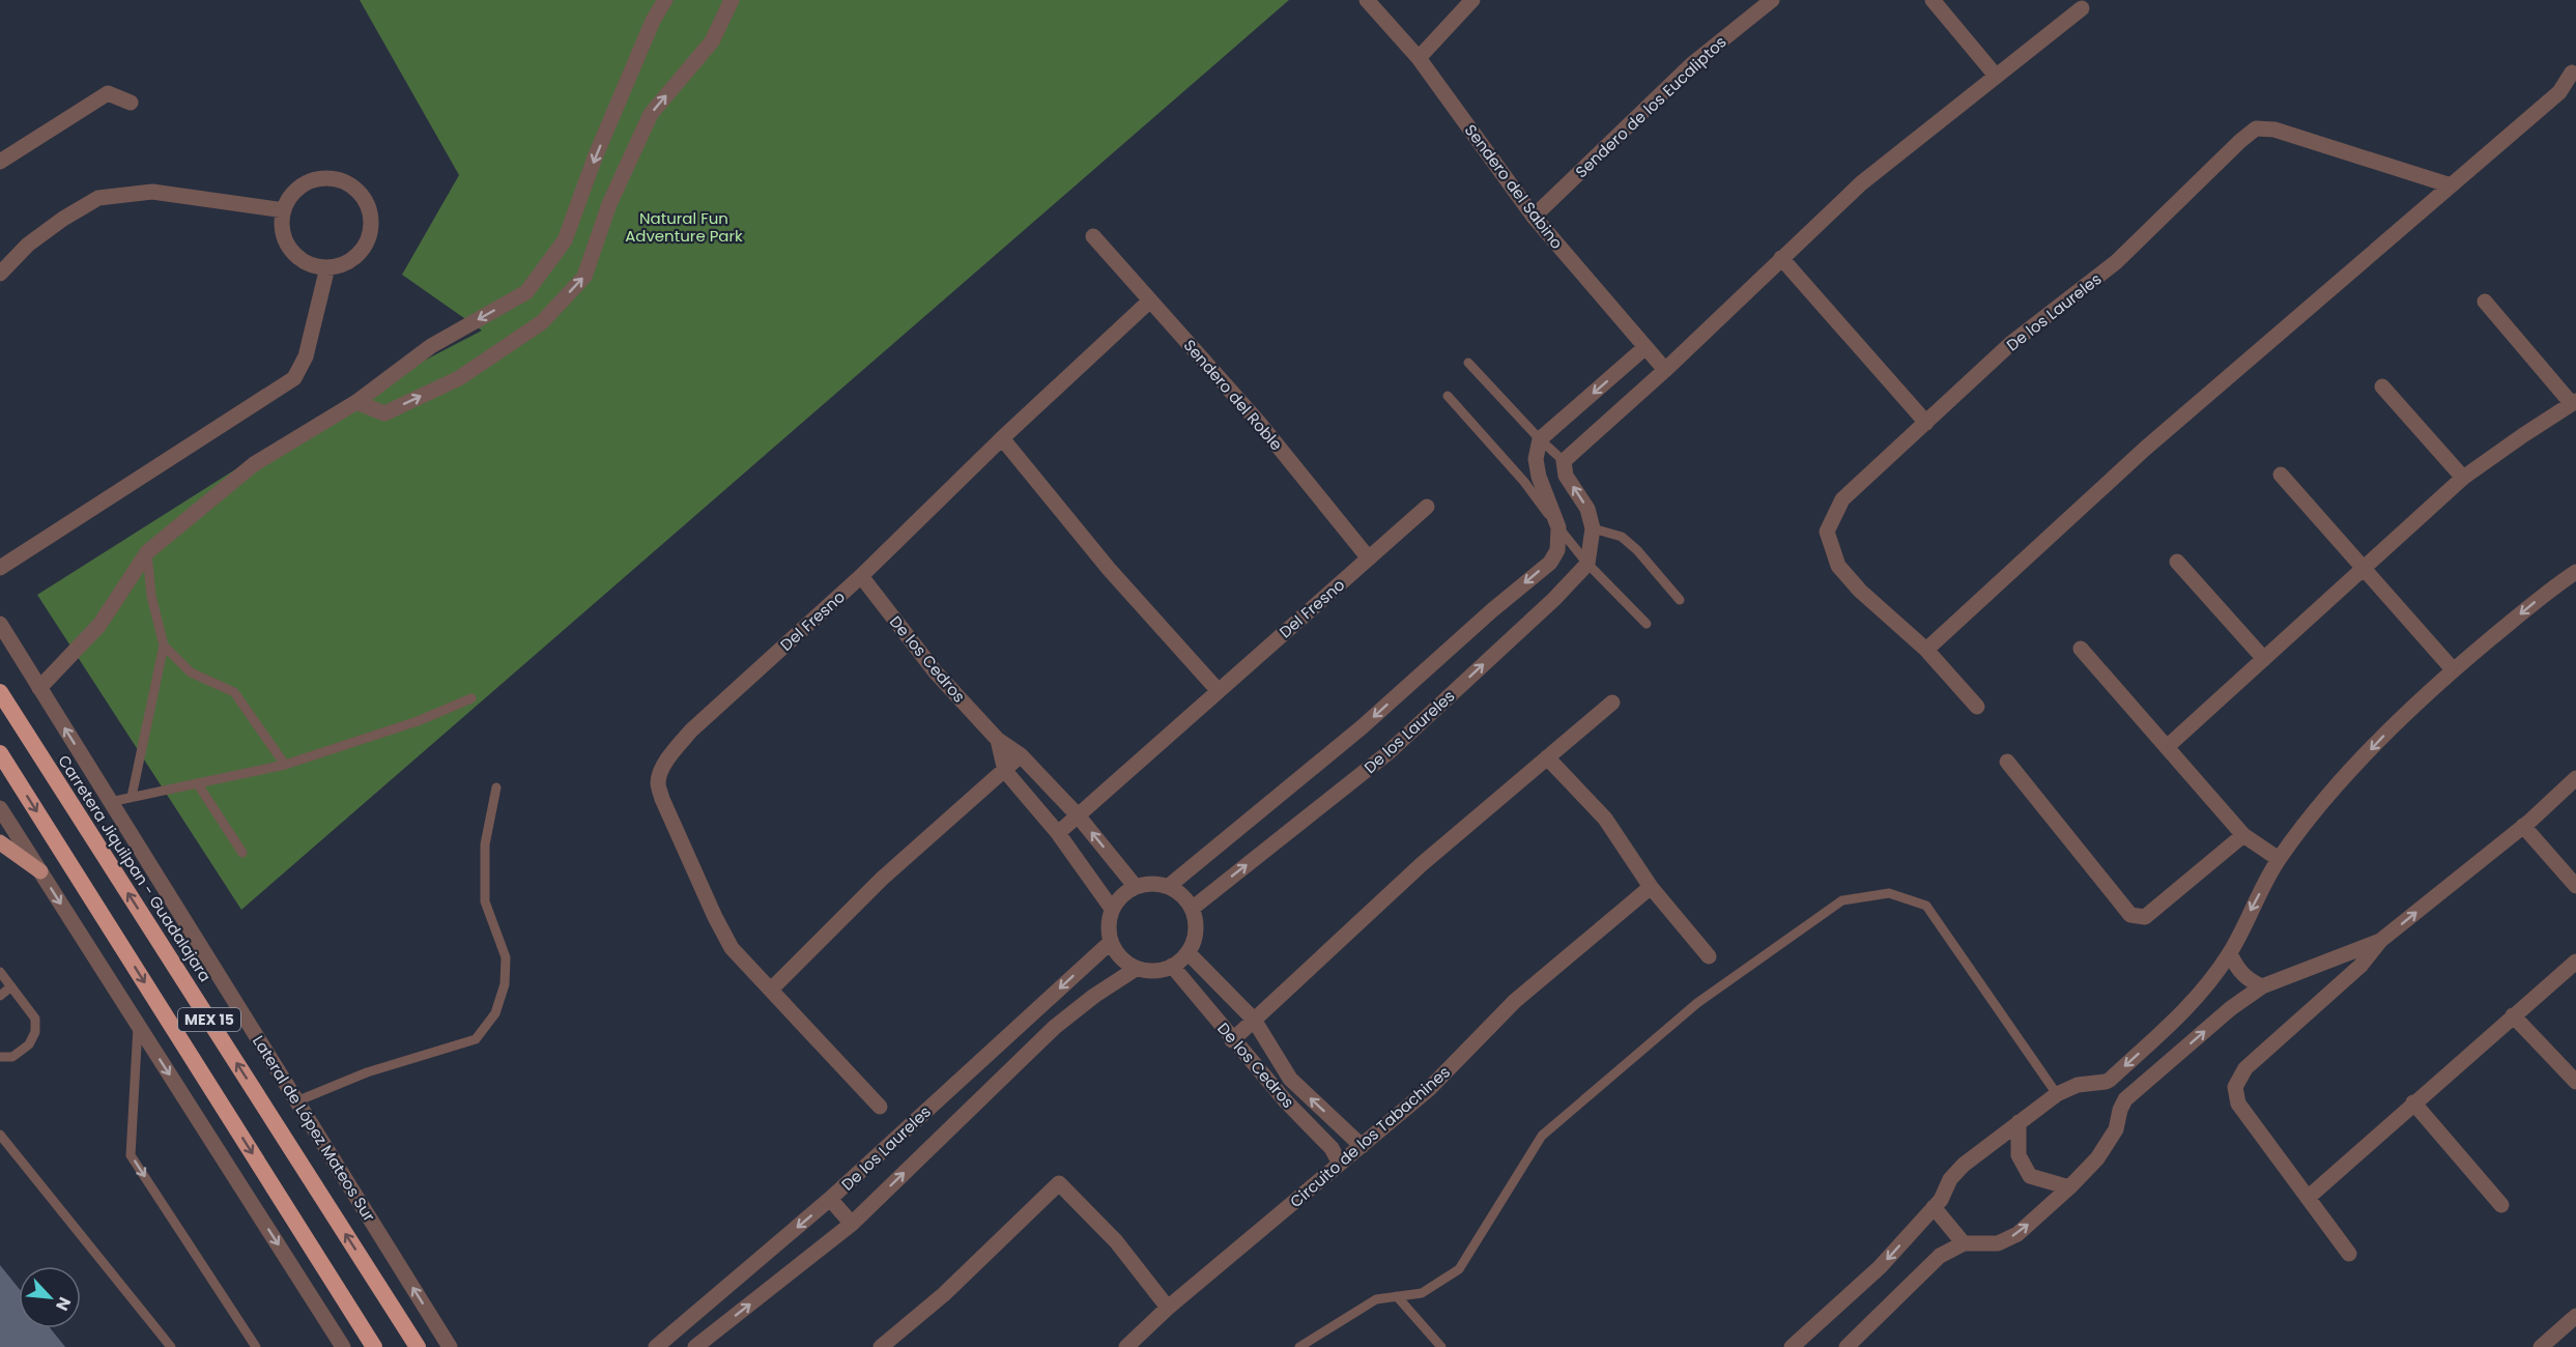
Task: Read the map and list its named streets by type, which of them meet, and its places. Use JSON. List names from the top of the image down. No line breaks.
{"streets":{"highway":["Carretera Jiquilpan - Guadalajara","MEX 15"],"street":["Sendero de los Eucaliptos","Sendero del Sabino","De los Laureles","Sendero del Roble","Del Fresno","De los Cedros","Lateral de López Mateos Sur","Circuito de los Tabachines"]},"crossings":[["Sendero de los Eucaliptos","Sendero del Sabino"],["De los Laureles","De los Cedros"],["Sendero del Roble","Del Fresno"],["Del Fresno","De los Cedros"],["De los Cedros","Circuito de los Tabachines"]],"parks":["Natural Fun Adventure Park"],"north":"bottom right"}
